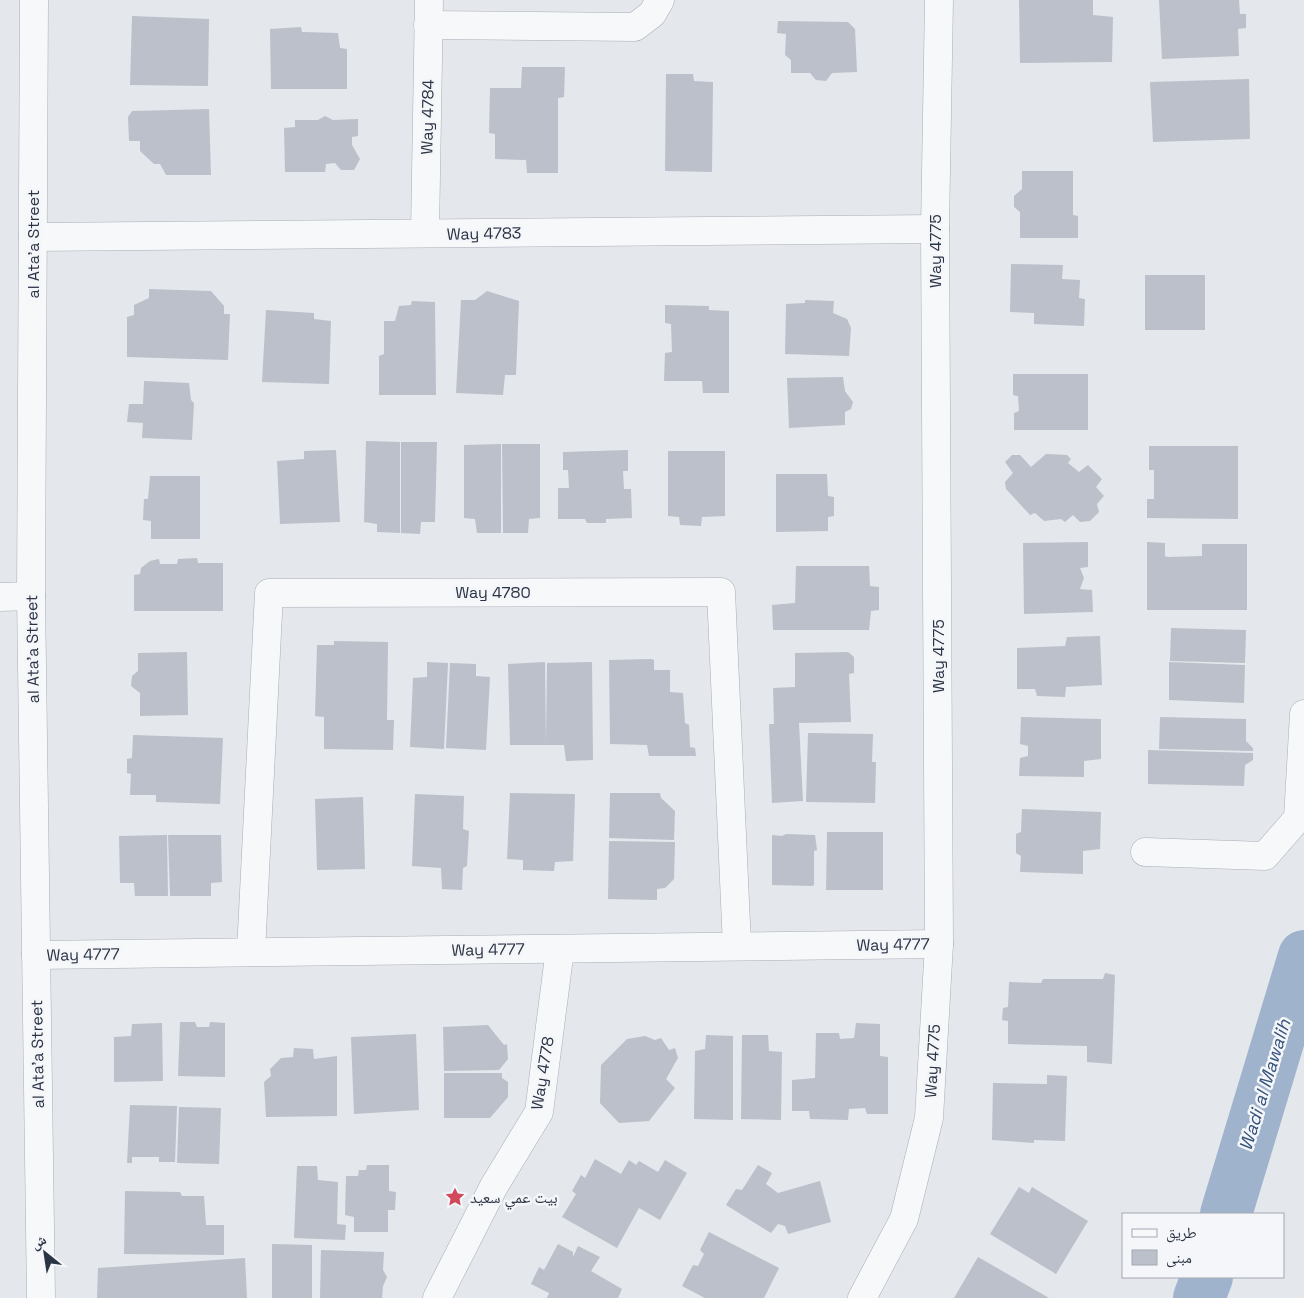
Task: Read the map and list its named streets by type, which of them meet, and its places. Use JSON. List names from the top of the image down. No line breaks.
{"streets":{"street":["Way 4784","Way 4783","al Ata'a Street","Way 4775","Way 4780","Way 4777","Way 4778"]},"crossings":[["Way 4784","Way 4783"],["Way 4783","al Ata'a Street"],["Way 4783","Way 4775"],["al Ata'a Street","Way 4777"],["Way 4775","Way 4777"],["Way 4780","Way 4777"],["Way 4777","Way 4778"]],"water":["Wadi al Mawalih"],"places":{"place":["بيت عمي سعيد"]},"legend":["طريق","مبنى"],"north":"top left"}
